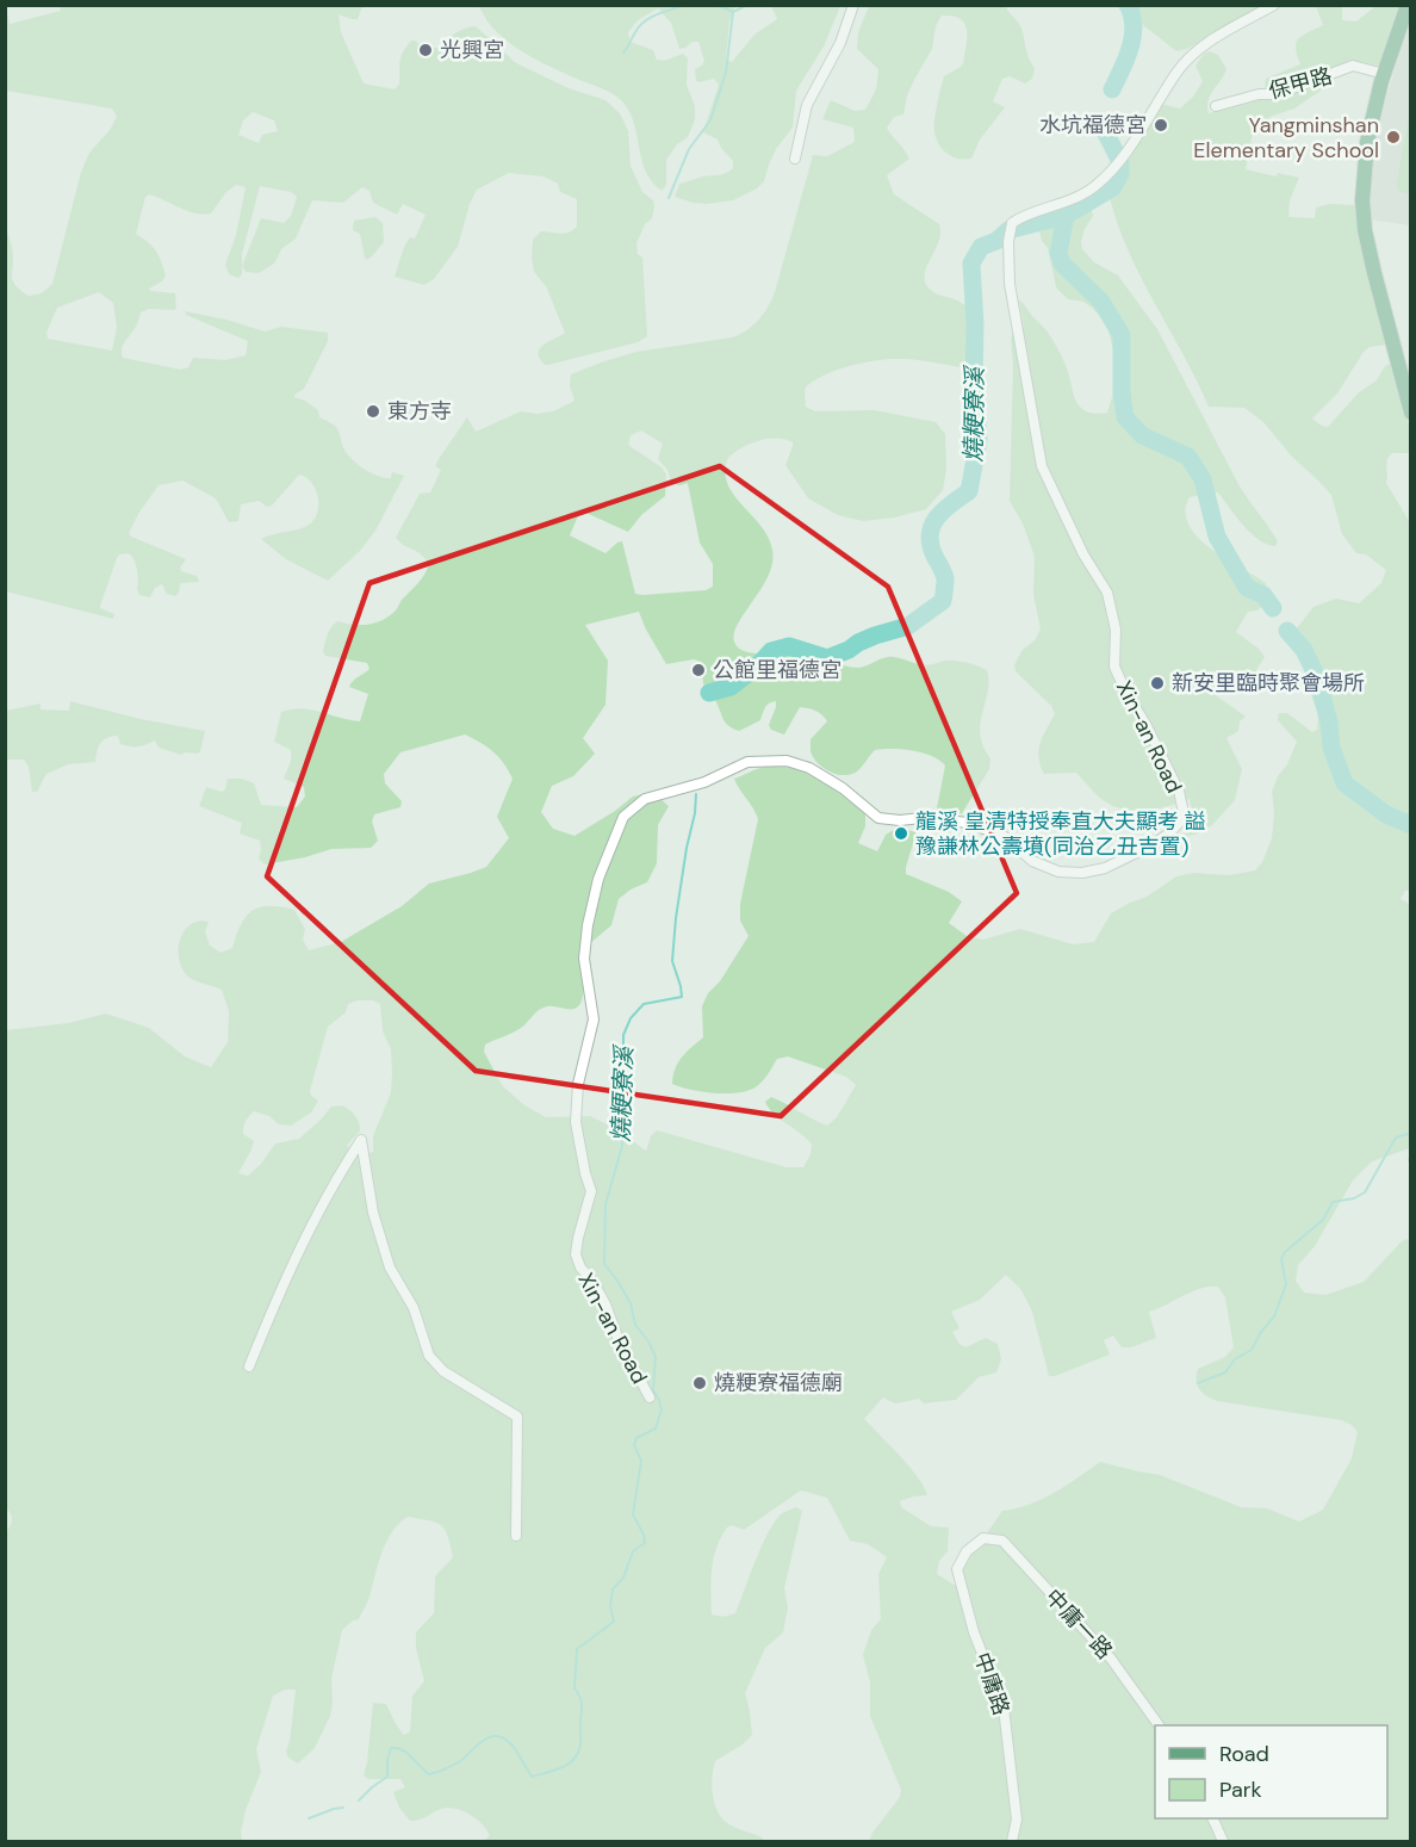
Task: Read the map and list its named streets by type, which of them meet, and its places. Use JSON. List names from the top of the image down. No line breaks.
{"streets":{"street":["保甲路","Xin-an Road","中庸一路","中庸路"]},"crossings":[["中庸一路","中庸路"]],"water":["燒粳寮溪"],"places":["光興宮","水坑福德宮","Yangminshan Elementary School","東方寺","公館里福德宮","新安里臨時聚會場所","龍溪 皇清特授奉直大夫顯考 謚 豫謙林公壽墳(同治乙丑吉置)","燒粳寮福德廟"],"legend":["Road","Park"]}
